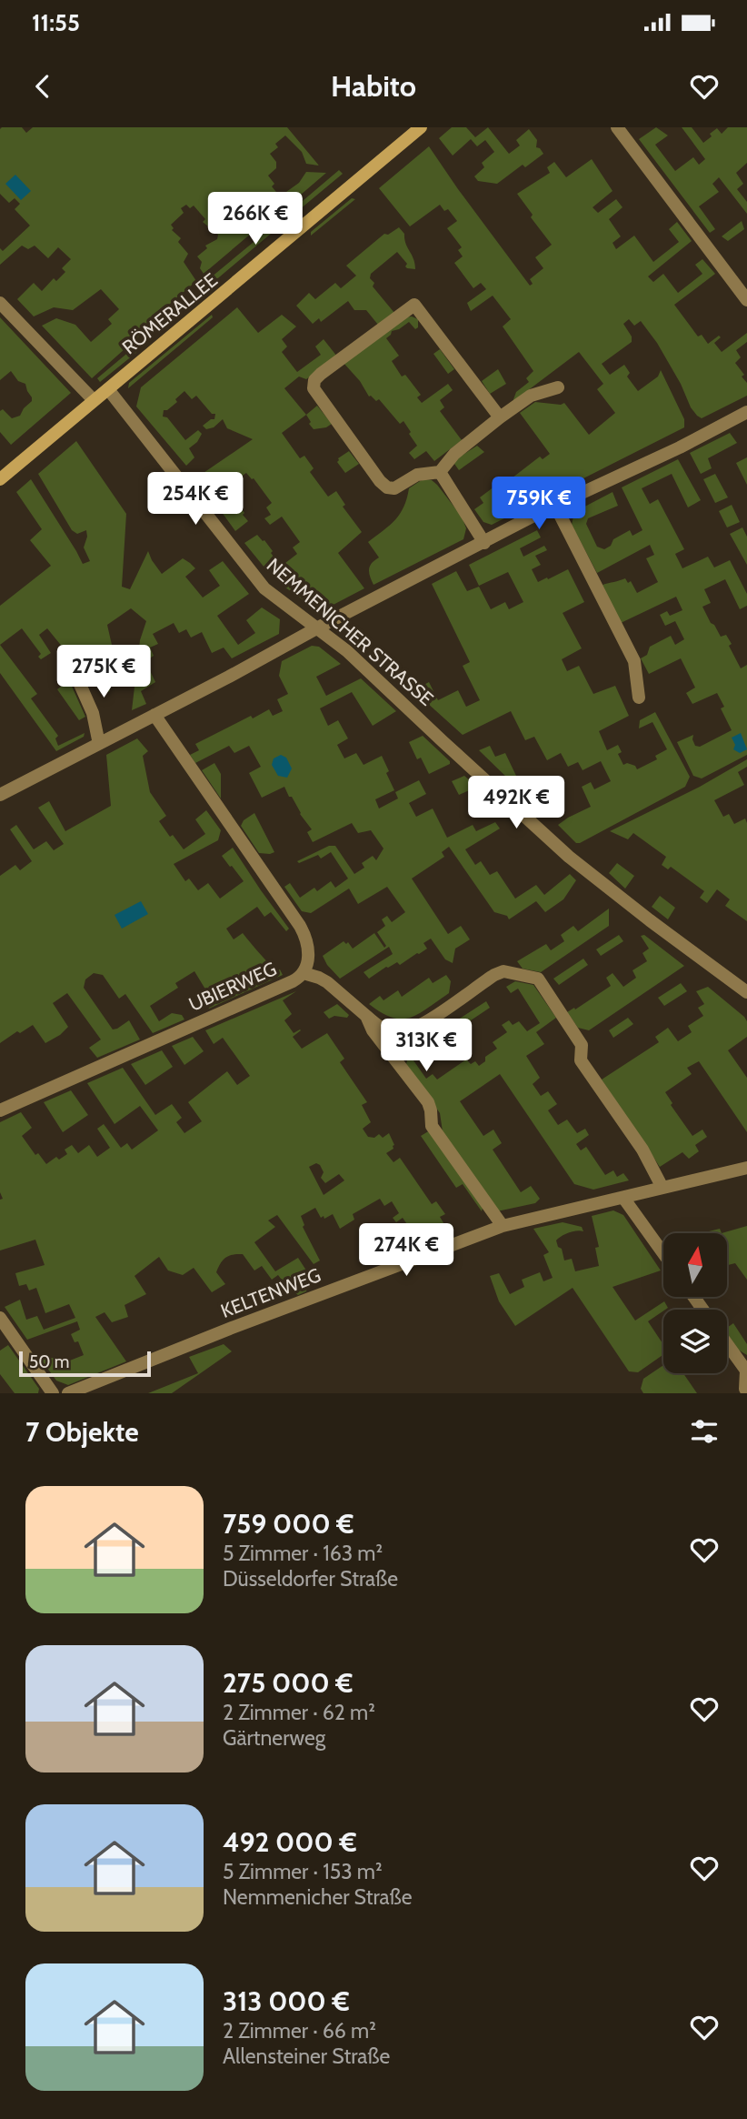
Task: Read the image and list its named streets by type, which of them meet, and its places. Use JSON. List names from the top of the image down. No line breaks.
{"streets":{"street":["RÖMERALLEE","NEMMENICHER STRASSE","UBIERWEG","KELTENWEG"]},"crossings":[["RÖMERALLEE","NEMMENICHER STRASSE"]],"scale_bar":"50 m","north":"top","page":{"status":"11:55","header":"Habito","price":["266K €","254K €","759K €","275K €","492K €","313K €","274K €"],"scale":"50 m","heading":"7 Objekte","list":[{"name":"759 000 €","note":"5 Zimmer · 163 m² · Düsseldorfer Straße"},{"name":"275 000 €","note":"2 Zimmer · 62 m² · Gärtnerweg"},{"name":"492 000 €","note":"5 Zimmer · 153 m² · Nemmenicher Straße"},{"name":"313 000 €","note":"2 Zimmer · 66 m² · Allensteiner Straße"}]}}
